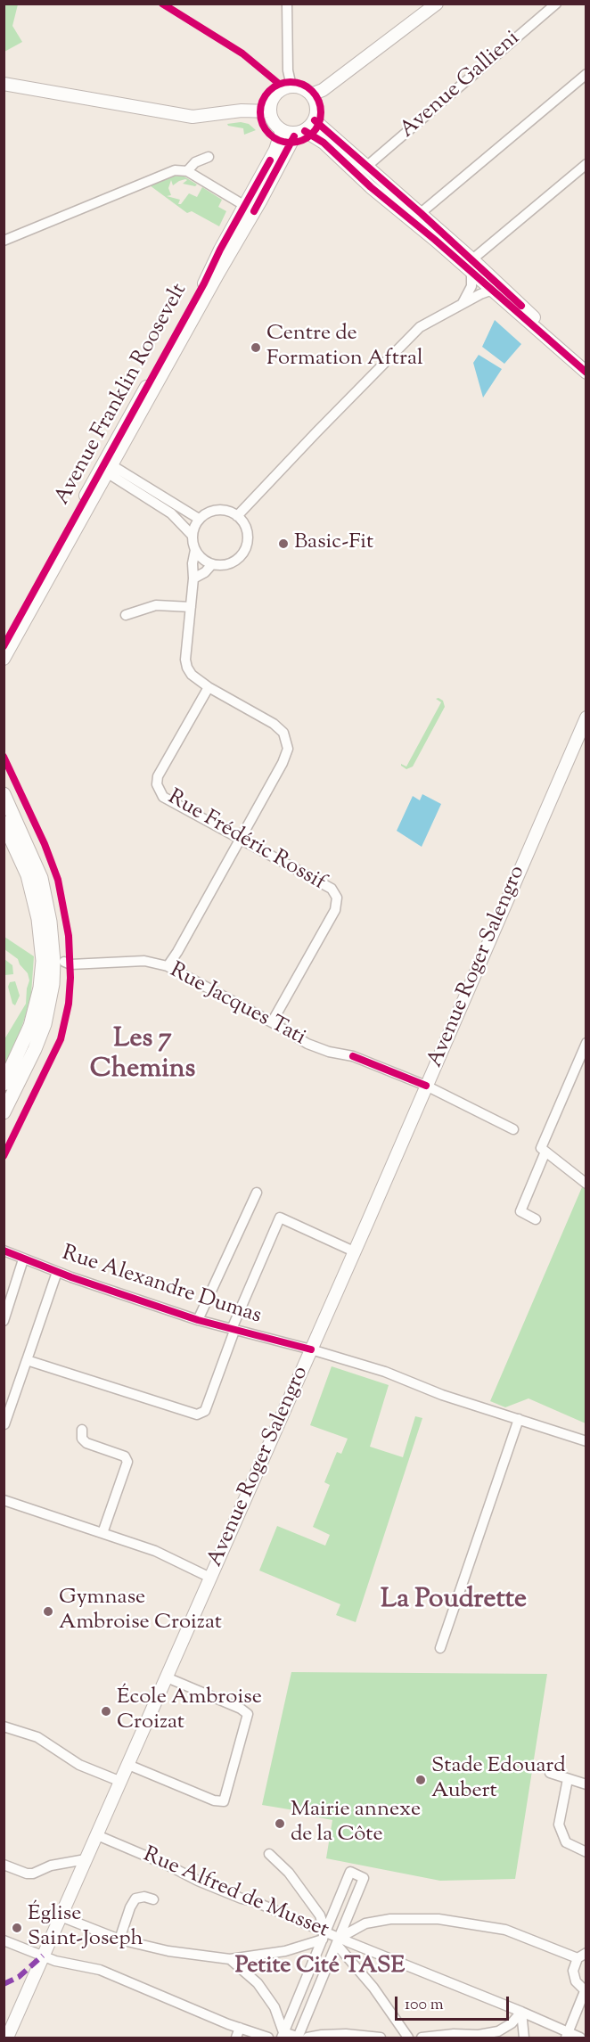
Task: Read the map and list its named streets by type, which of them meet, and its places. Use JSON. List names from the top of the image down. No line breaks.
{"streets":{"street":["Avenue Gallieni","Avenue Franklin Roosevelt","Rue Frédéric Rossif","Avenue Roger Salengro","Rue Jacques Tati","Rue Alexandre Dumas","Rue Alfred de Musset"]},"crossings":[["Rue Frédéric Rossif","Rue Jacques Tati"],["Avenue Roger Salengro","Rue Jacques Tati"],["Avenue Roger Salengro","Rue Alexandre Dumas"],["Avenue Roger Salengro","Rue Alfred de Musset"]],"districts":["Les 7 Chemins","La Poudrette","Petite Cité TASE"],"places":["Centre de Formation Aftral","Basic-Fit","Gymnase Ambroise Croizat","École Ambroise Croizat","Stade Edouard Aubert","Mairie annexe de la Côte","Église Saint-Joseph"],"scale_bar":"100 m"}
